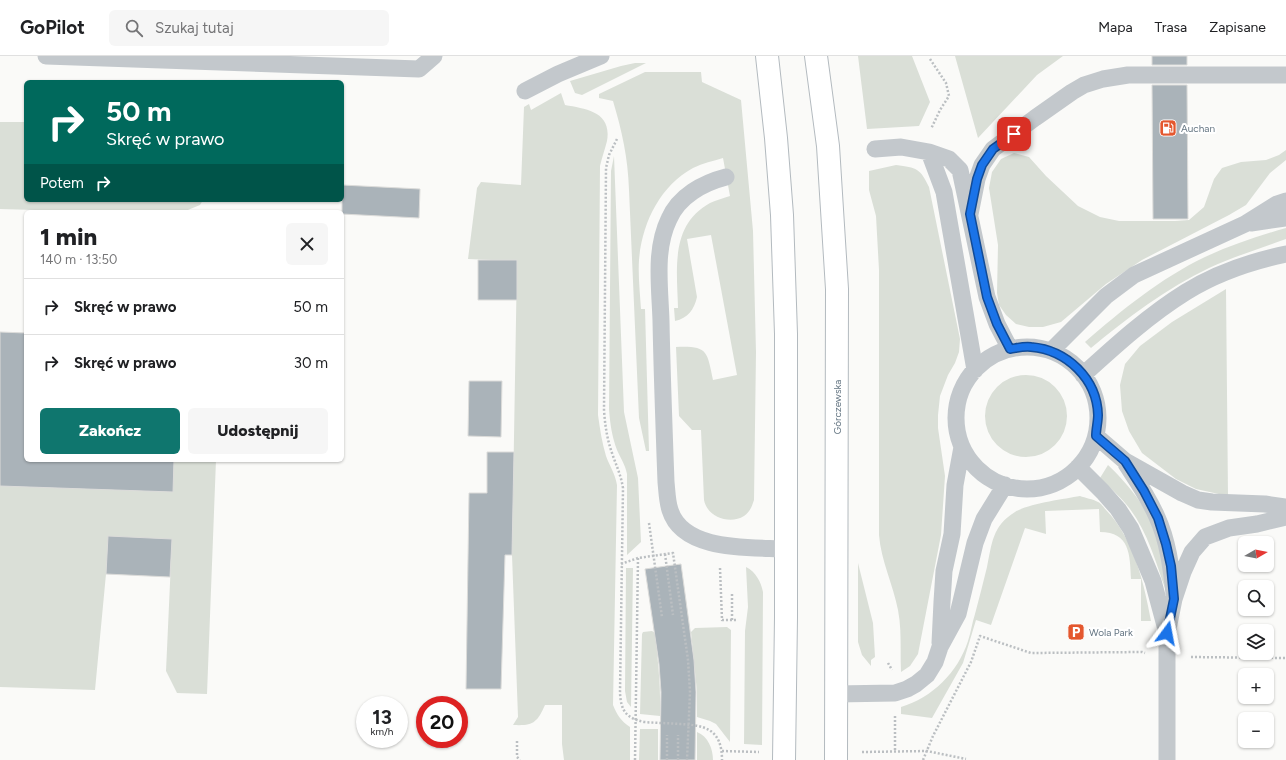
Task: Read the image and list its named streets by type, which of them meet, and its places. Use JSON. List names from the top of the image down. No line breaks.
{"streets":{"main road":["Górczewska"]},"places":{"fuel station":["Auchan"],"parking":["Wola Park"]},"north":"right","page":{"header":"GoPilot","search":"Szukaj tutaj","nav":["Mapa","Trasa","Zapisane"],"turn":["50 m","Skręć w prawo"],"then":"Potem","heading":["1 min","140 m · 13:50"],"list":[{"name":"Skręć w prawo","value":"50 m"},{"name":"Skręć w prawo","value":"30 m"}],"buttons":["Zakończ","Udostępnij"],"map_buttons":["+","−"],"speed":"13 km/h","limit":"20"}}
